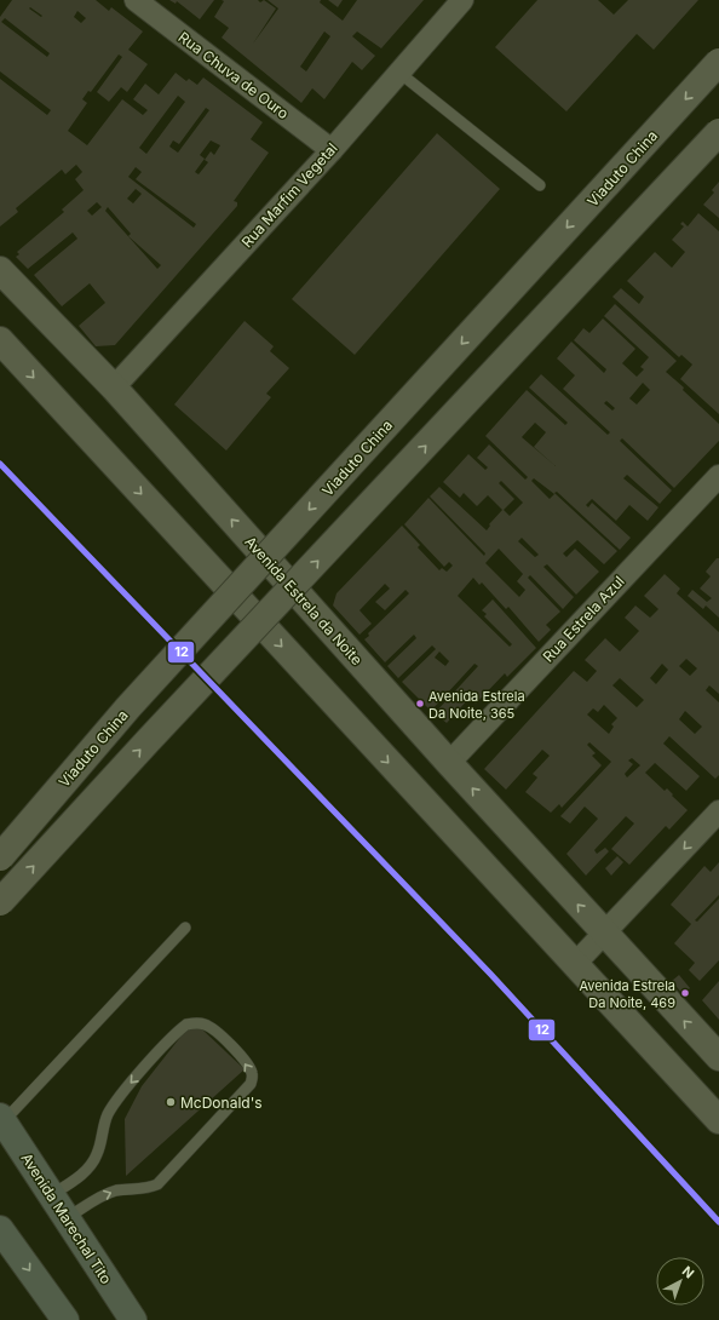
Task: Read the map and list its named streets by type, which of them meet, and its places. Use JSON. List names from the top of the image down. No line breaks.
{"streets":{"main road":["Avenida Marechal Tito"],"street":["Rua Chuva de Ouro","Viaduto China","Rua Marfim Vegetal","Avenida Estrela da Noite","Rua Estrela Azul"]},"crossings":[["Rua Chuva de Ouro","Rua Marfim Vegetal"],["Rua Marfim Vegetal","Avenida Estrela da Noite"],["Avenida Estrela da Noite","Rua Estrela Azul"]],"places":["Avenida Estrela Da Noite, 365","Avenida Estrela Da Noite, 469","McDonald's"],"lines":["transit line 12"],"north":"top right"}
